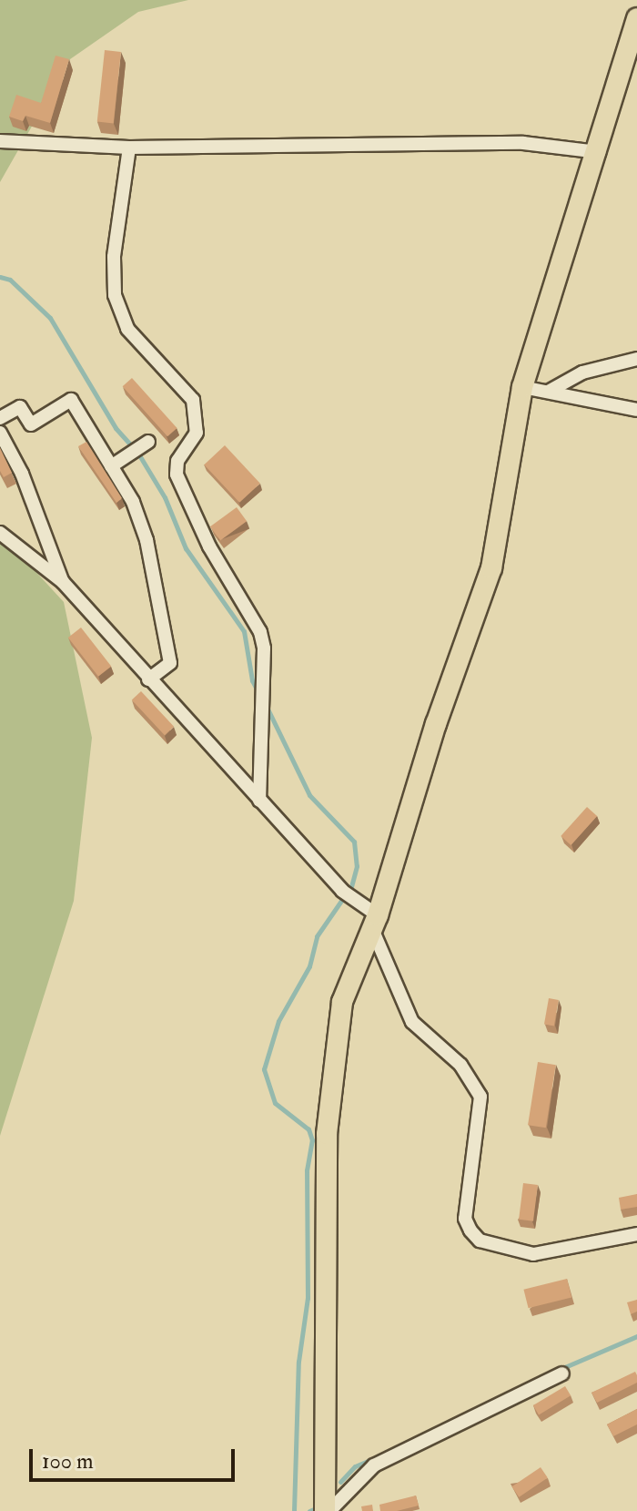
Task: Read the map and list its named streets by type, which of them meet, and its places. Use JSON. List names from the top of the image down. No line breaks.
{"scale_bar":"100 m"}
